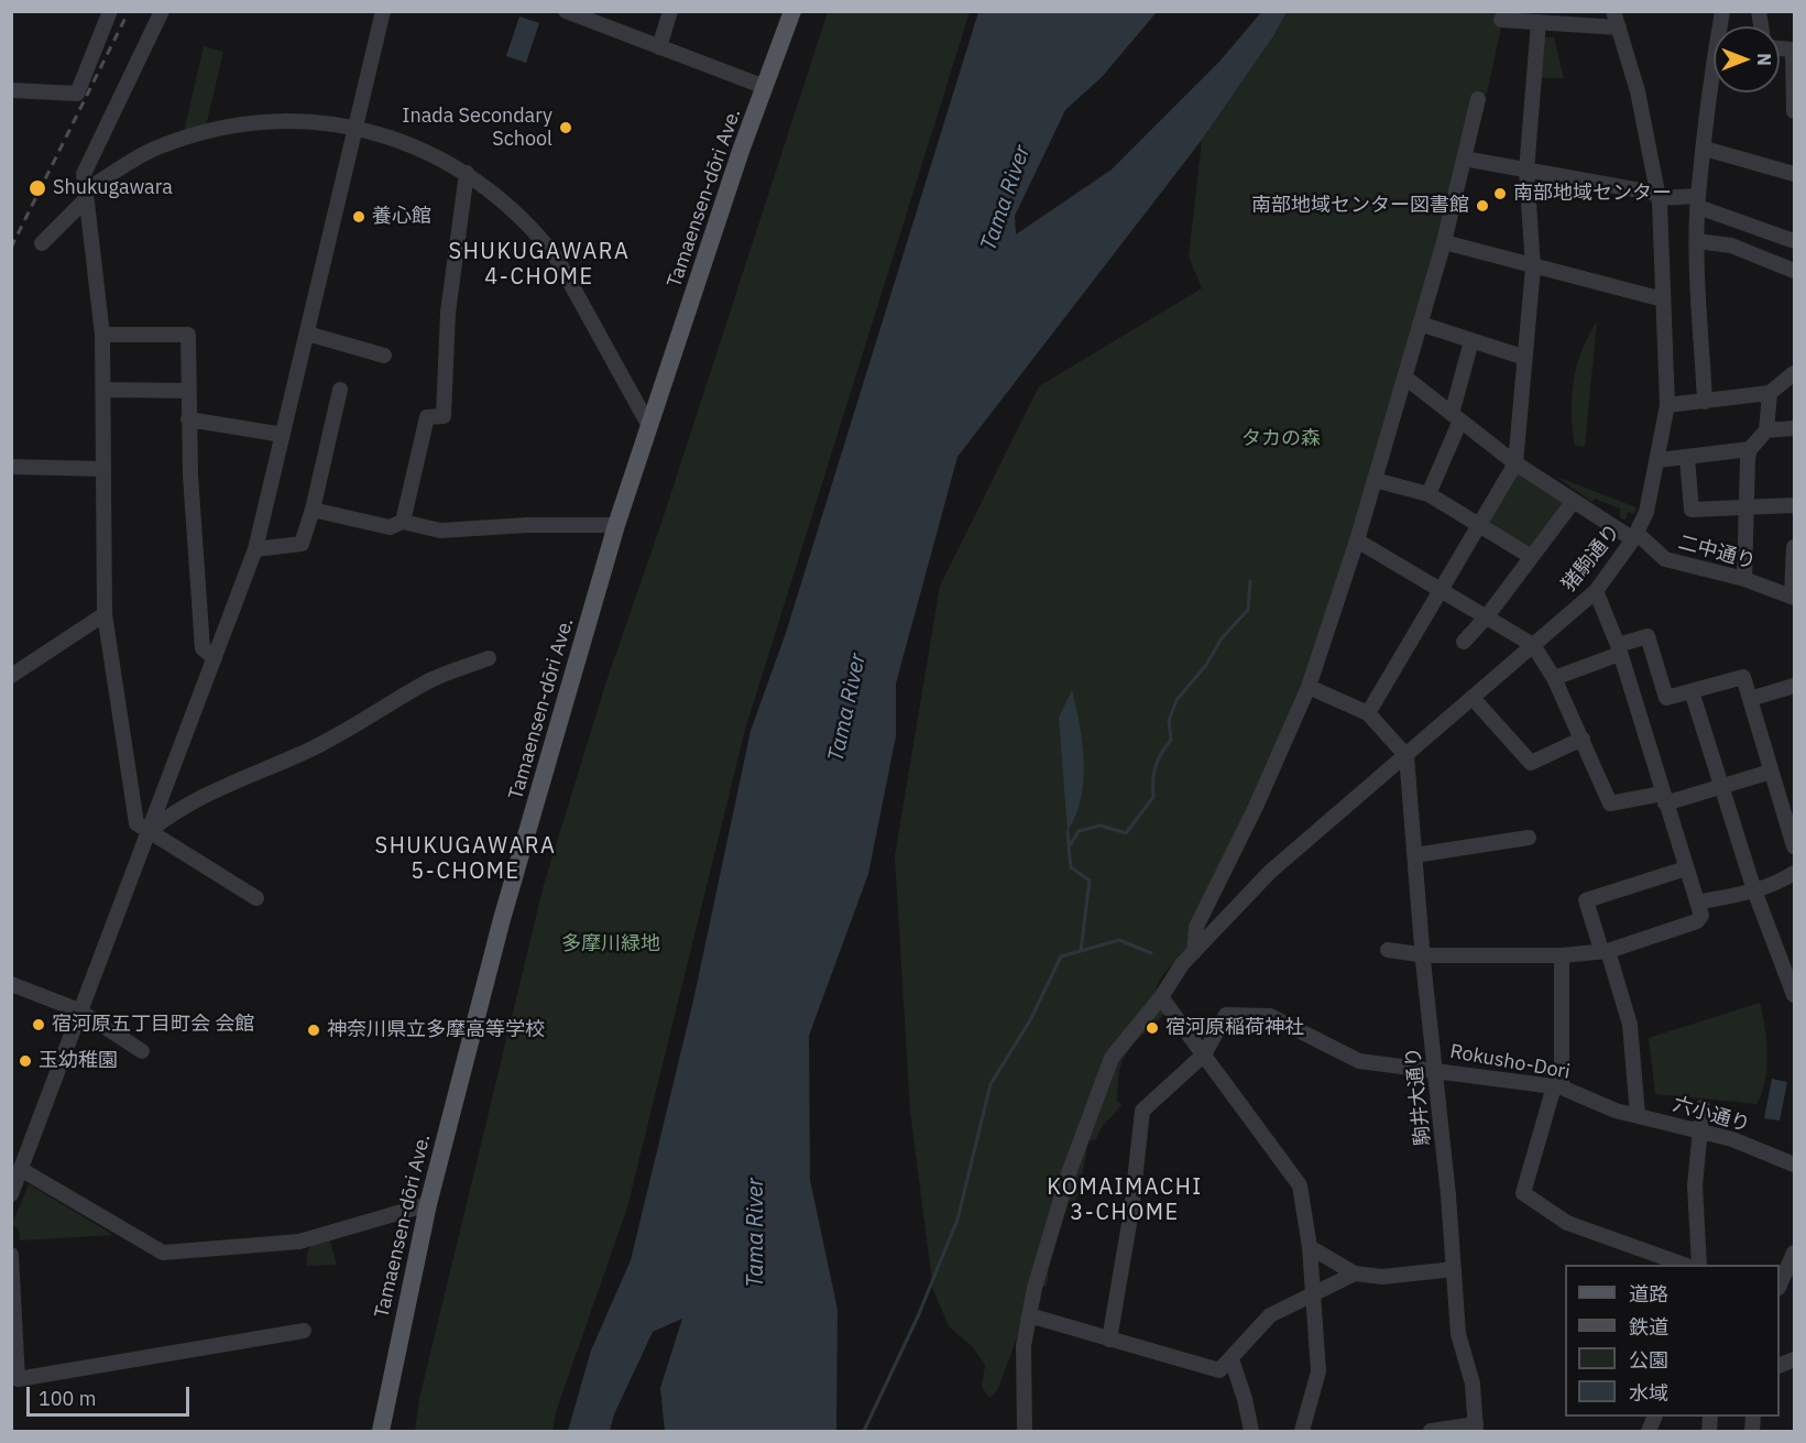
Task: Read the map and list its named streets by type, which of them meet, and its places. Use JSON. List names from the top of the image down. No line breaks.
{"streets":{"main road":["Tamaensen-dōri Ave."],"street":["二中通り","猪駒通り","Rokusho-Dori","駒井大通り","六小通り"]},"crossings":[["二中通り","猪駒通り"],["猪駒通り","駒井大通り"],["Rokusho-Dori","駒井大通り"],["Rokusho-Dori","六小通り"]],"districts":["SHUKUGAWARA 4-CHOME","SHUKUGAWARA 5-CHOME","KOMAIMACHI 3-CHOME"],"water":["Tama River"],"parks":["タカの森","多摩川緑地"],"places":["Inada Secondary School","Shukugawara","南部地域センター","南部地域センター図書館","養心館","宿河原五丁目町会 会館","宿河原稲荷神社","神奈川県立多摩高等学校","玉幼稚園"],"legend":["道路","鉄道","公園","水域"],"scale_bar":"100 m","north":"right"}
